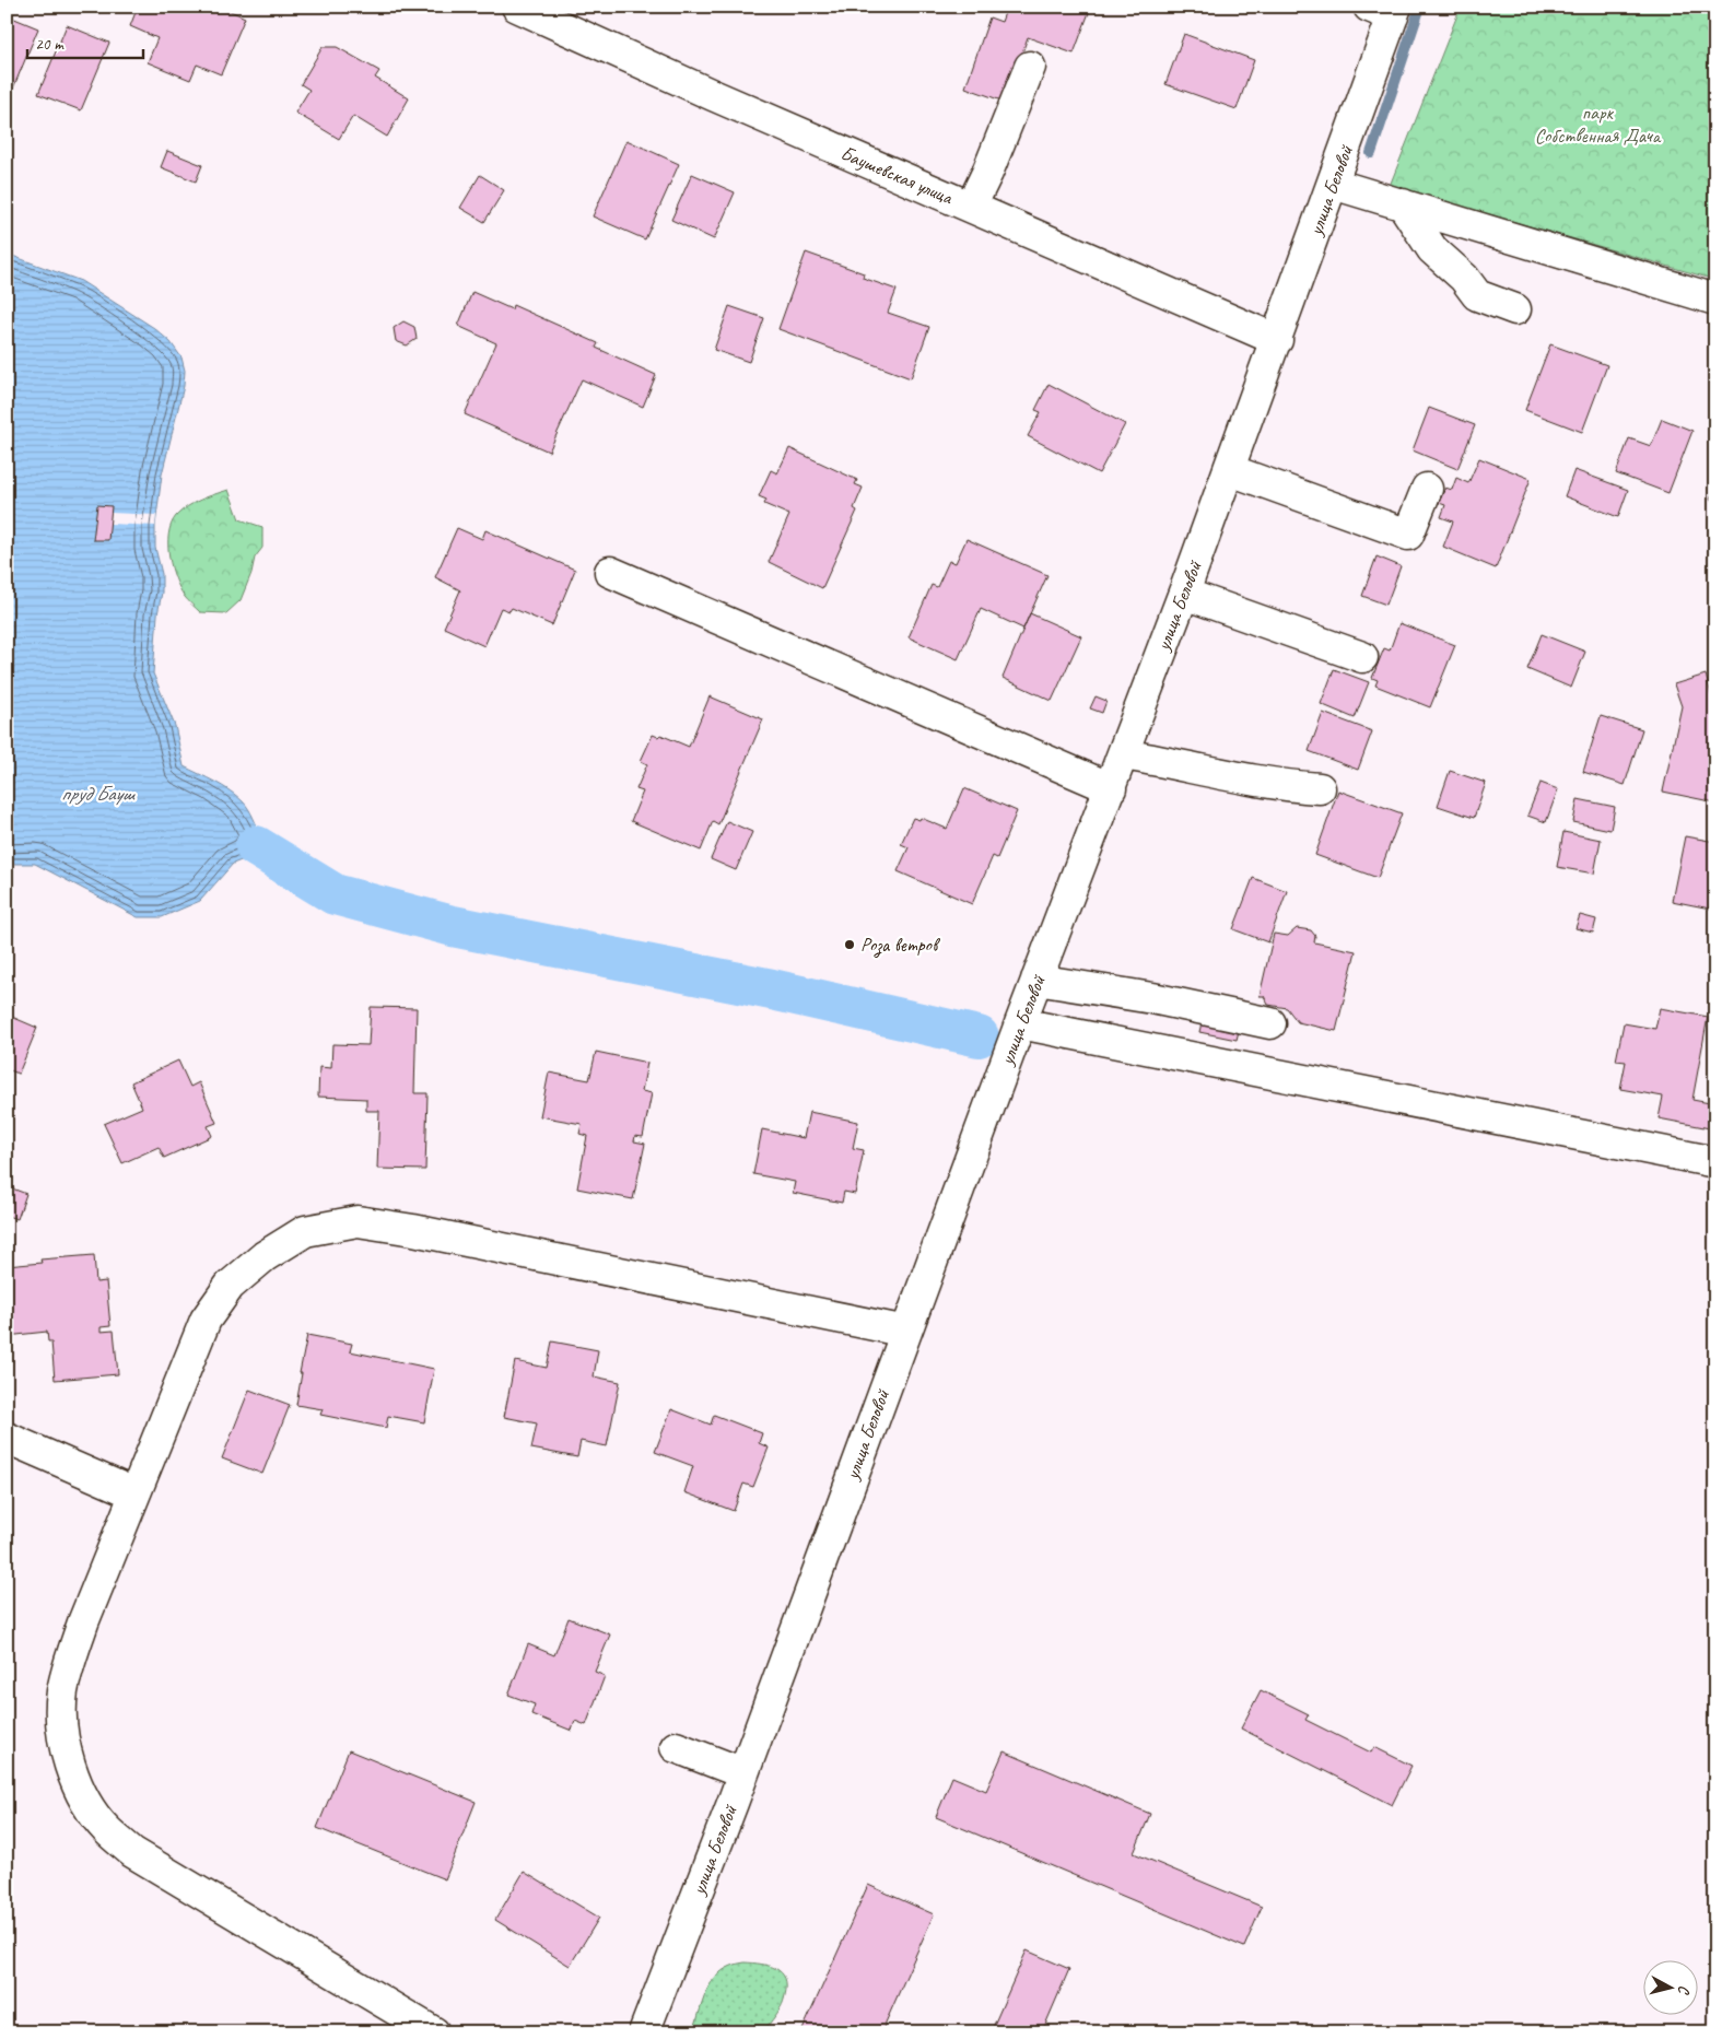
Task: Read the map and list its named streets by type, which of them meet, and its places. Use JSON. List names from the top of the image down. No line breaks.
{"streets":{"street":["Баушевская улица","улица Беловой"]},"crossings":[["Баушевская улица","улица Беловой"]],"water":["пруд Бауш"],"parks":["парк Собственная Дача"],"places":["Роза ветров"],"scale_bar":"20 m","north":"right"}
